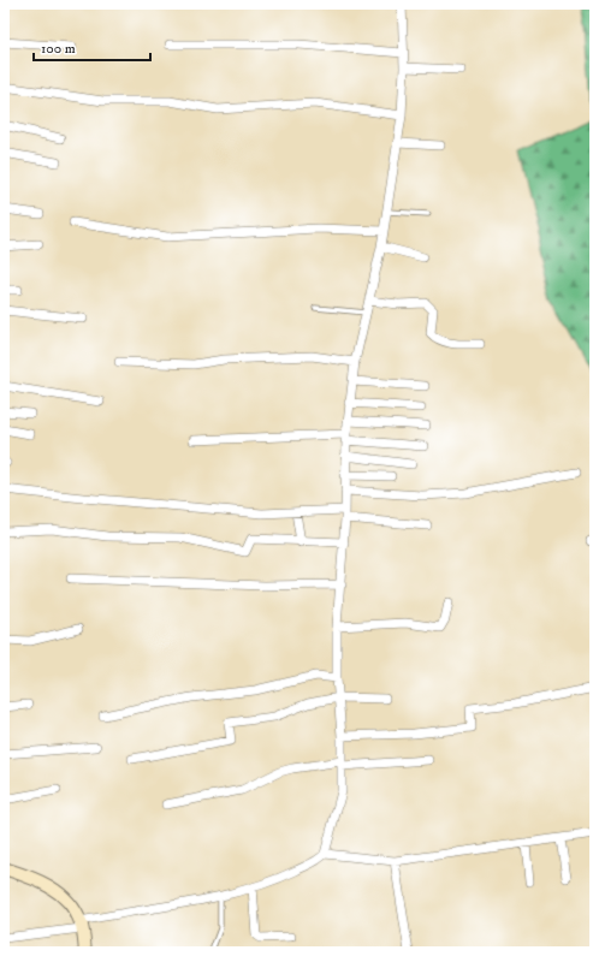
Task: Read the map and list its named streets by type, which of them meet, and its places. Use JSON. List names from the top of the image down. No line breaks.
{"scale_bar":"100 m"}
